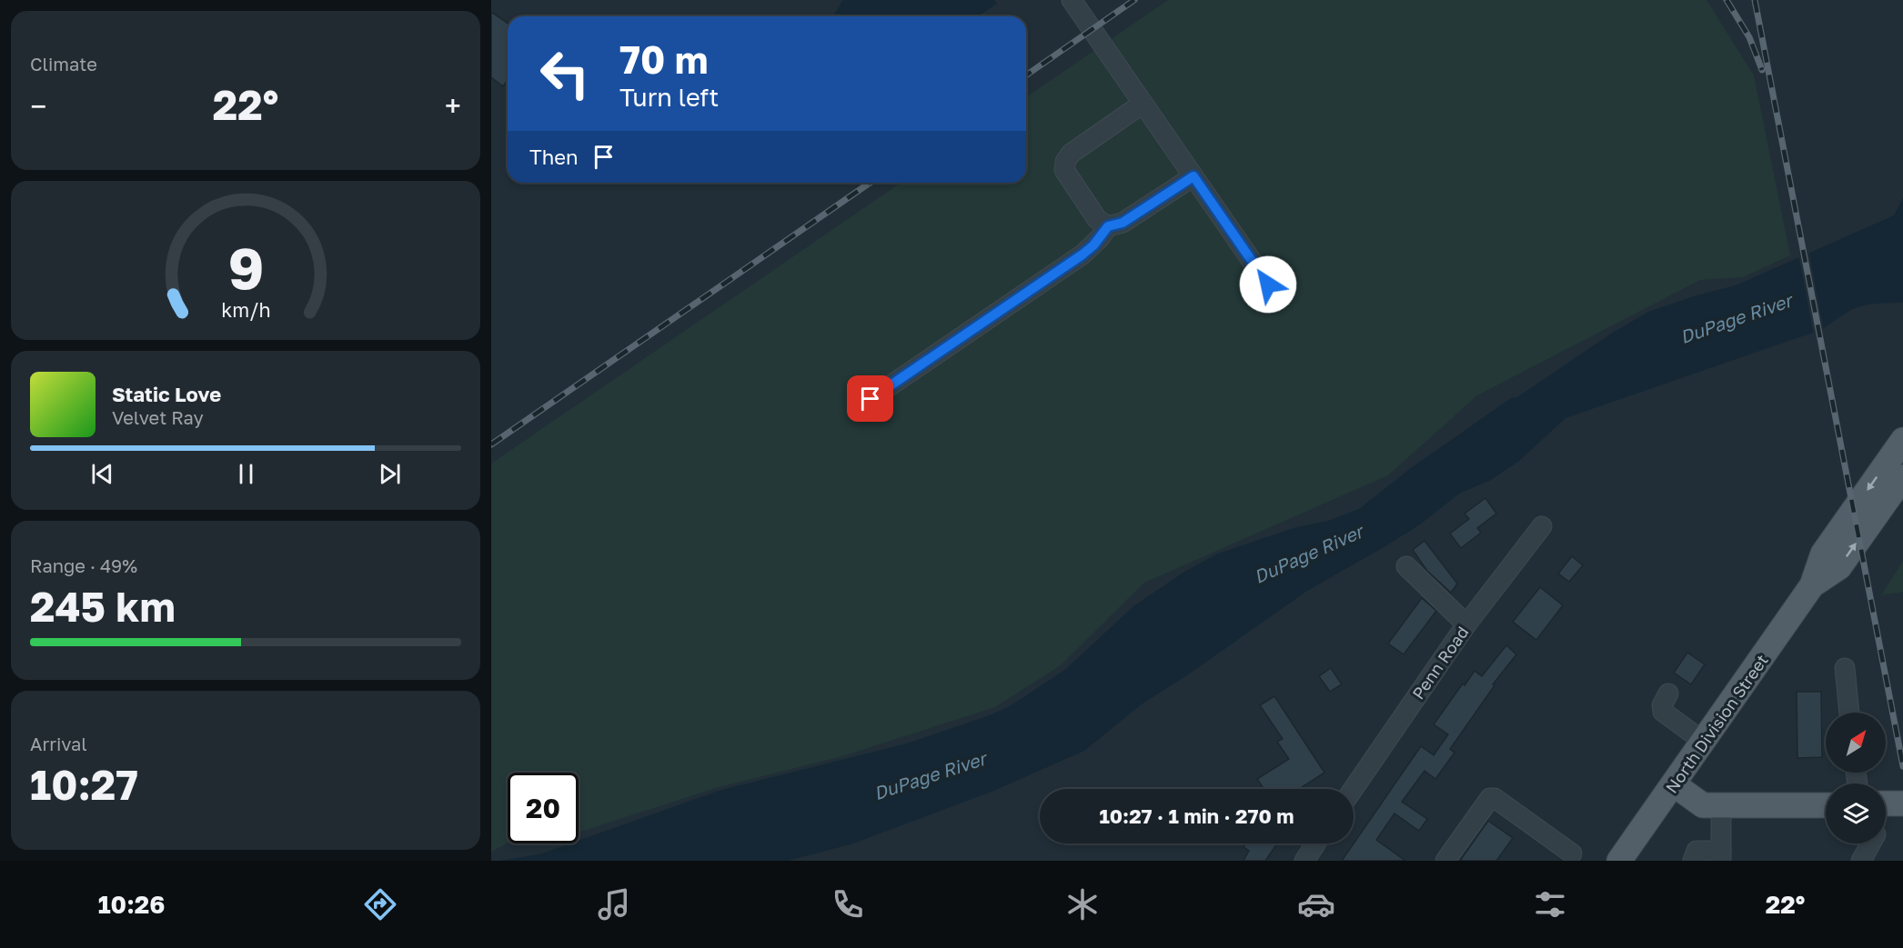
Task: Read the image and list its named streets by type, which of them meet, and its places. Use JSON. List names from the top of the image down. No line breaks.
{"streets":{"main road":["North Division Street"],"street":["Penn Road"]},"water":["DuPage River"],"north":"top right","page":{"tile":["Climate",["Range · 49%","245 km"],["Arrival","10:27"]],"turn":["70 m","Turn left"],"heat":["−","22°","+"],"then":"Then","song":["Static Love","Velvet Ray"],"limit":"20","trip":"10:27 · 1 min · 270 m","tabs":["10:26","22°"],"gauge":["9","km/h"]}}
